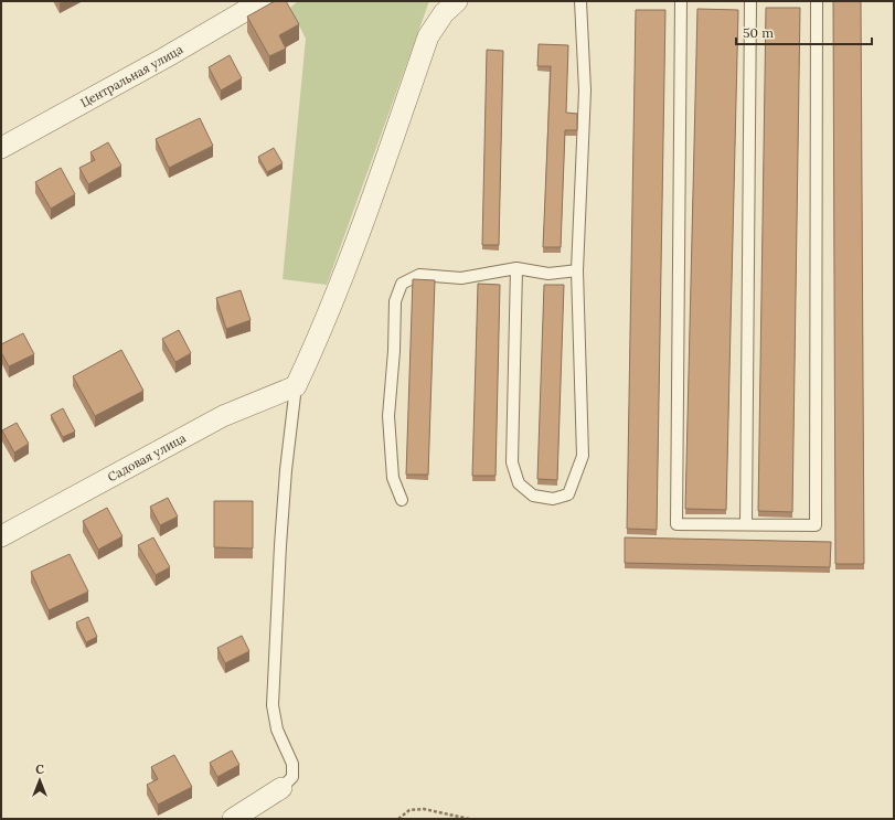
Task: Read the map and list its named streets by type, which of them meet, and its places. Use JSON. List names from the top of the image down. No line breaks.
{"streets":{"street":["Центральная улица","Садовая улица"]},"scale_bar":"50 m","north":"top"}
